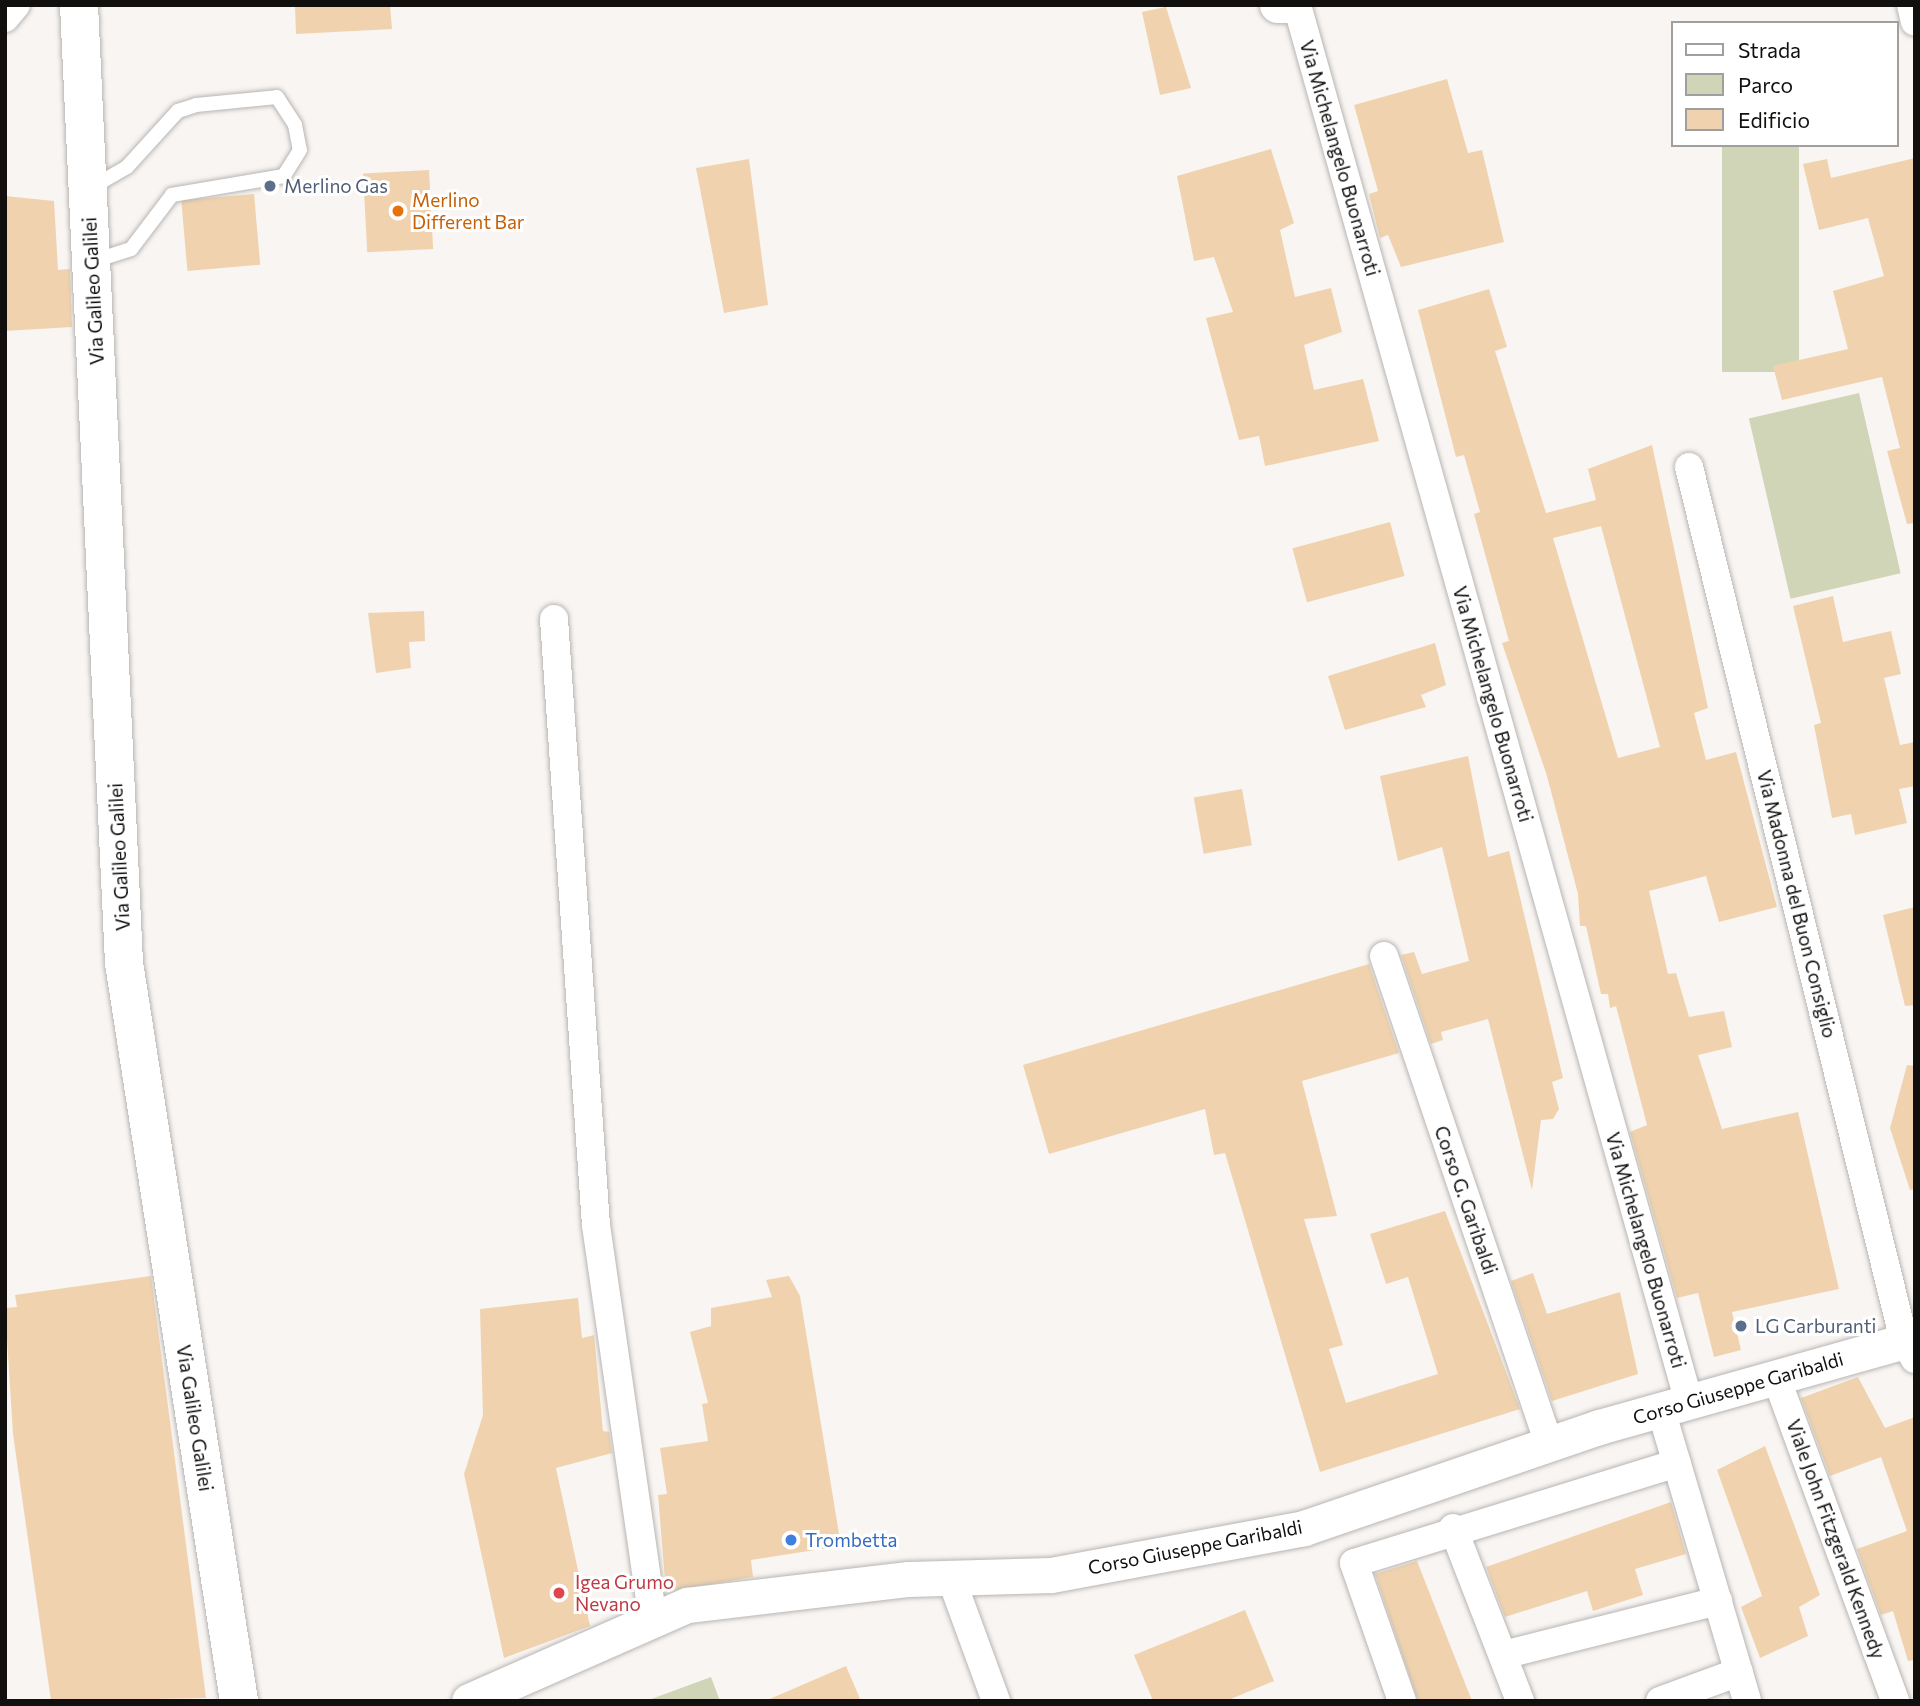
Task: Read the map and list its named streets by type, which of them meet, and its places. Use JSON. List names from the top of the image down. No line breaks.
{"streets":{"main road":["Via Galileo Galilei"],"street":["Via Michelangelo Buonarroti","Via Madonna del Buon Consiglio","Corso G. Garibaldi","Corso Giuseppe Garibaldi","Viale John Fitzgerald Kennedy"]},"crossings":[["Via Michelangelo Buonarroti","Corso Giuseppe Garibaldi"],["Via Madonna del Buon Consiglio","Corso Giuseppe Garibaldi"],["Corso G. Garibaldi","Corso Giuseppe Garibaldi"],["Corso Giuseppe Garibaldi","Viale John Fitzgerald Kennedy"]],"places":["Merlino Gas","Merlino Different Bar","LG Carburanti","Trombetta","Igea Grumo Nevano"],"legend":["Strada","Parco","Edificio"]}
